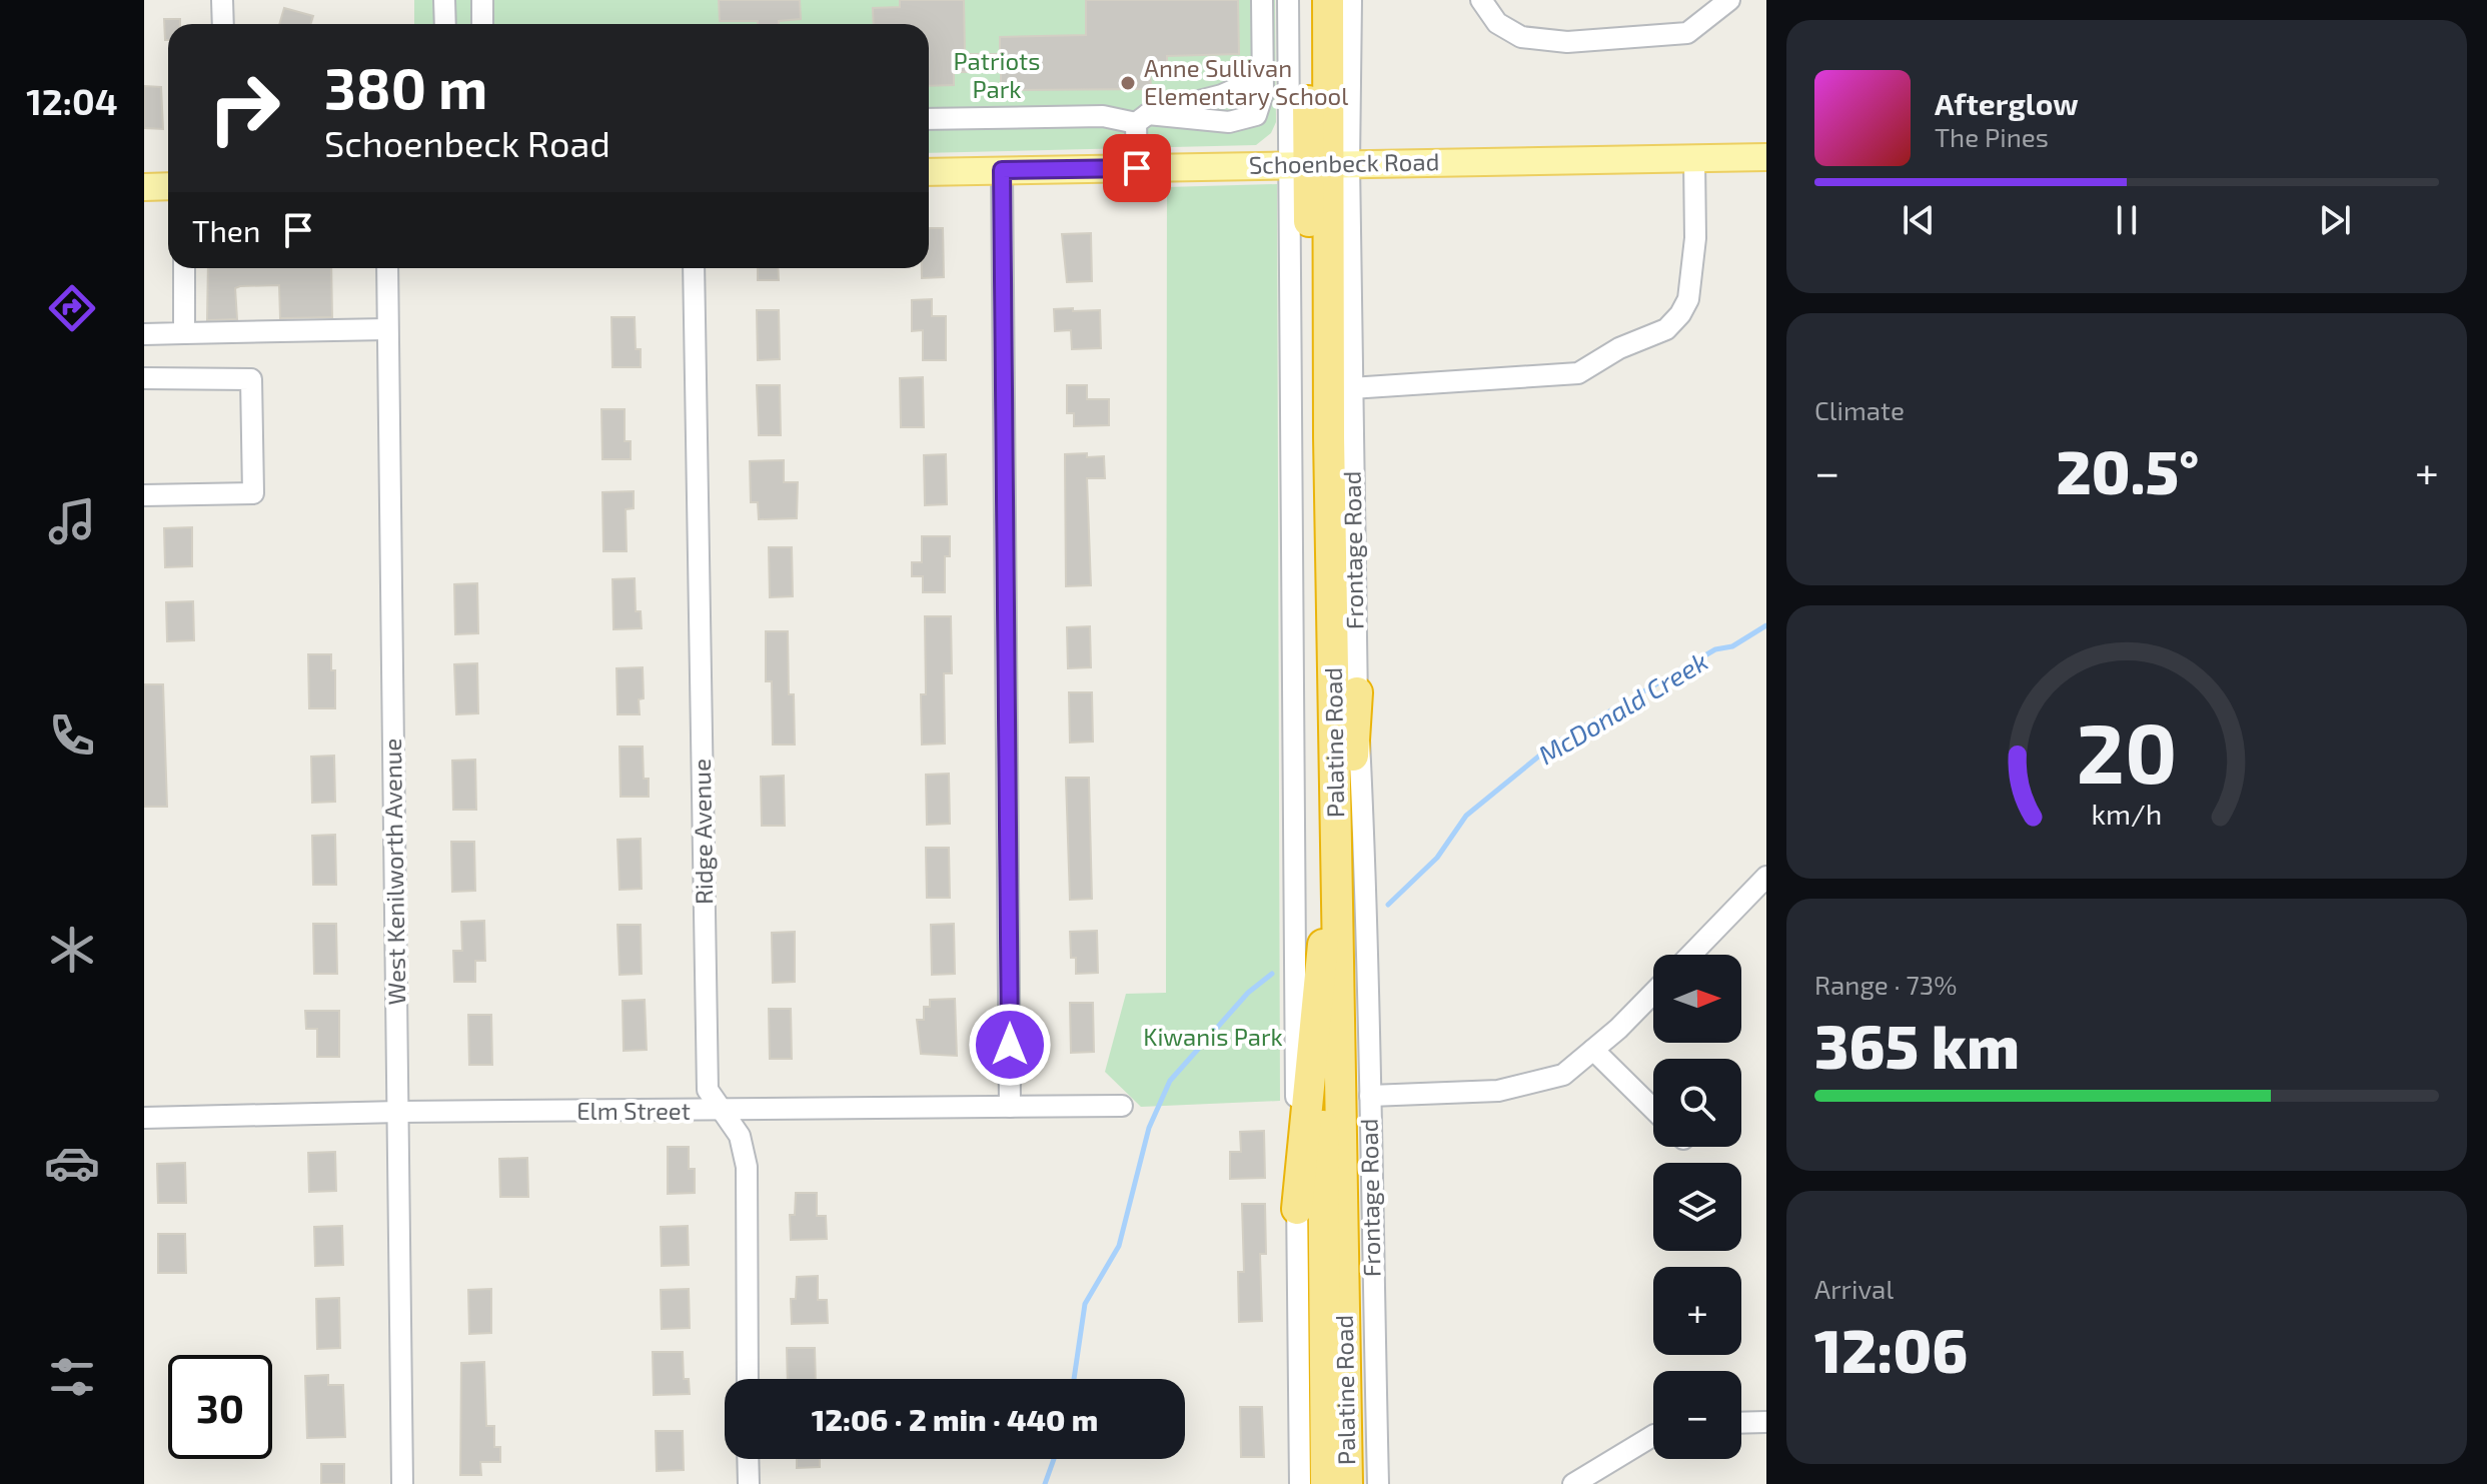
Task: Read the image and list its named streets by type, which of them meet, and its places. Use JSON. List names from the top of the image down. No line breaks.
{"streets":{"highway":["Palatine Road"],"main road":["Schoenbeck Road"],"street":["Frontage Road","Ridge Avenue","West Kenilworth Avenue","Elm Street"]},"crossings":[["Schoenbeck Road","Frontage Road"],["Schoenbeck Road","Palatine Road"],["Frontage Road","Palatine Road"],["Ridge Avenue","Elm Street"],["West Kenilworth Avenue","Elm Street"]],"water":["McDonald Creek"],"parks":["Patriots Park","Kiwanis Park"],"places":["Anne Sullivan Elementary School"],"north":"right","page":{"tabs":"12:04","turn":["380 m","Schoenbeck Road"],"song":["Afterglow","The Pines"],"then":"Then","tile":["Climate",["Range · 73%","365 km"],["Arrival","12:06"]],"heat":["−","20.5°","+"],"map_buttons":["+","−"],"limit":"30","trip":"12:06 · 2 min · 440 m","gauge":["20","km/h"]}}
